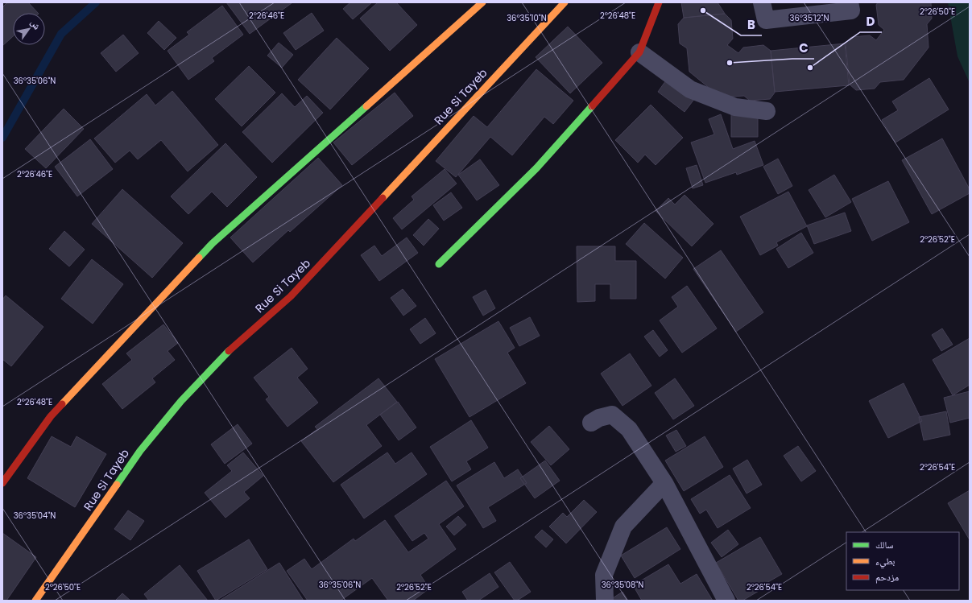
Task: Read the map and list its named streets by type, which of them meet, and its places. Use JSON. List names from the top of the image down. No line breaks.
{"streets":{"street":["Rue Si Tayeb"]},"places":["B","C","D"],"legend":["سالك","بطيء","مزدحم"],"north":"top right","coordinates":["2°26'50\"E","2°26'46\"E","2°26'48\"E","36°35'10\"N","36°35'12\"N","36°35'06\"N","2°26'52\"E","2°26'54\"E","36°35'04\"N","36°35'08\"N"]}
